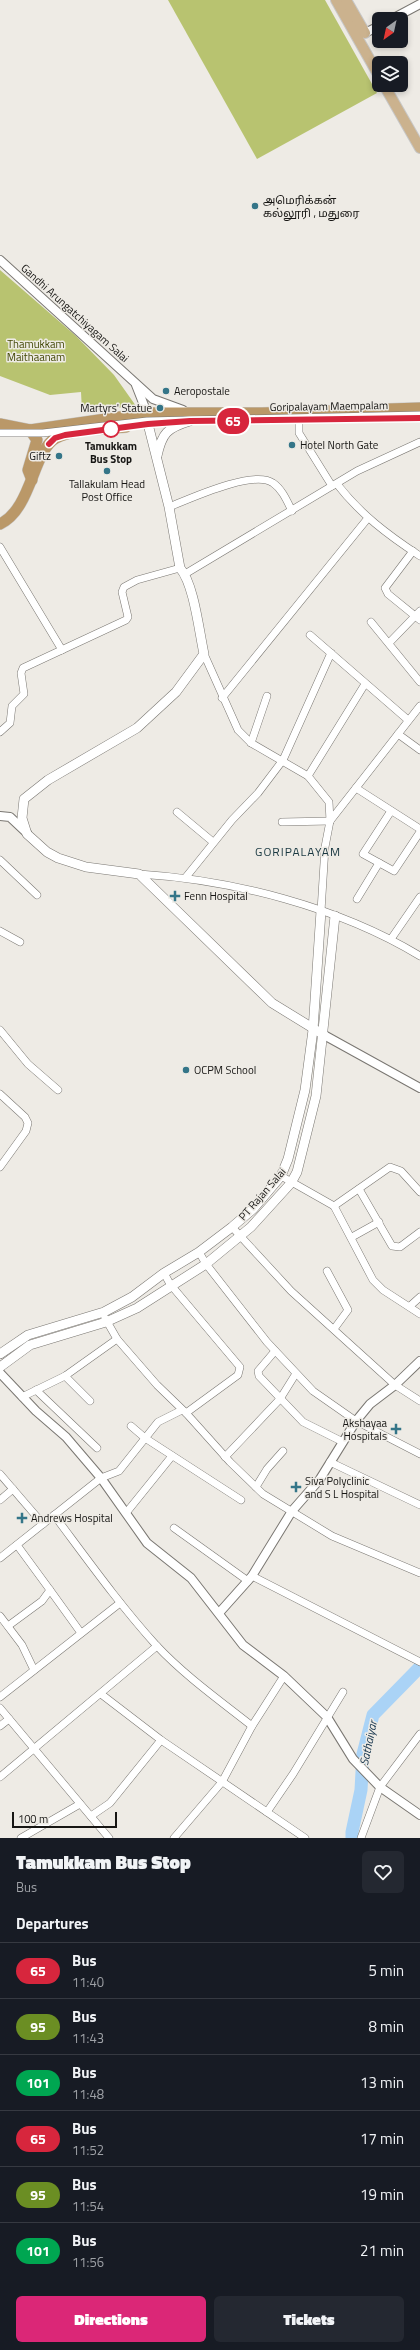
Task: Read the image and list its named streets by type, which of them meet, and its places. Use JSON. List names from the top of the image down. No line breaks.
{"streets":{"main road":["PT Rajan Salai"],"street":["Gandhi Arungatchiyagam Salai","Goripalayam Maempalam"]},"districts":["GORIPALAYAM"],"water":["Sathaiyar"],"parks":["Thamukkam Maithaanam"],"places":{"other":["அமெரிக்கன் கல்லூரி , மதுரை","Aeropostale","Martyrs' Statue","Tamukkam Bus Stop","Hotel North Gate","Giftz","Tallakulam Head Post Office","OCPM School"],"health":["Fenn Hospital","Akshayaa Hospitals","Siva Polyclinic and S L Hospital","Andrews Hospital"]},"lines":["bus line 65"],"scale_bar":"100 m","north":"bottom left","page":{"on_map":"65","scale":"100 m","heading":[["Tamukkam Bus Stop","Bus"],"Departures"],"list":[{"mark":"65","name":"Bus","note":"11:40","value":"5 min"},{"mark":"95","name":"Bus","note":"11:43","value":"8 min"},{"mark":"101","name":"Bus","note":"11:48","value":"13 min"},{"mark":"65","name":"Bus","note":"11:52","value":"17 min"},{"mark":"95","name":"Bus","note":"11:54","value":"19 min"},{"mark":"101","name":"Bus","note":"11:56","value":"21 min"}],"buttons":["Directions","Tickets"]}}
